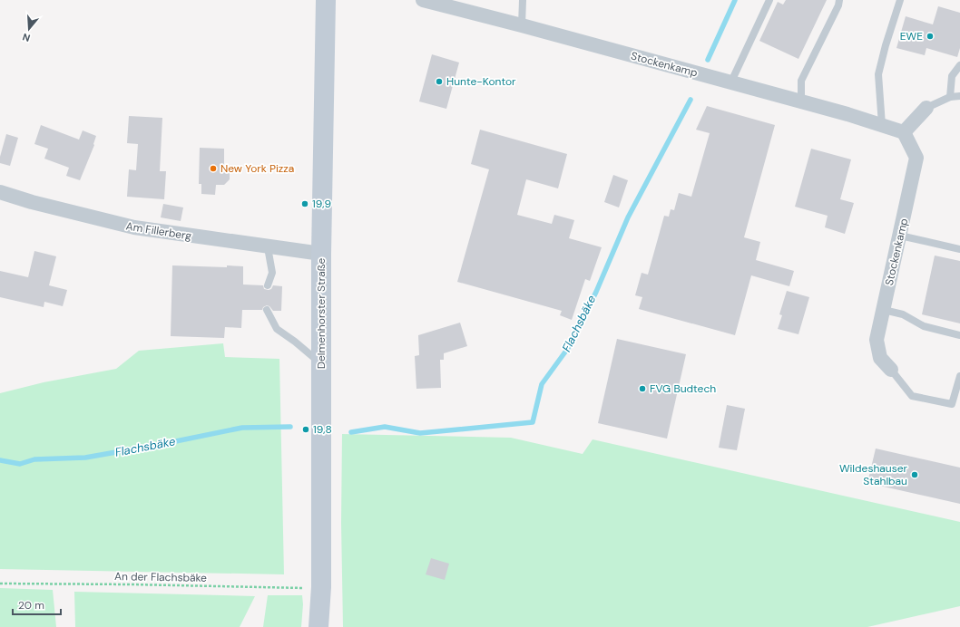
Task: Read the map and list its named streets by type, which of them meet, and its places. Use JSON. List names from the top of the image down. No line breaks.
{"streets":{"main road":["Delmenhorster Straße"],"street":["Stockenkamp","Am Fillerberg"],"path":["An der Flachsbäke"]},"crossings":[["Am Fillerberg","Delmenhorster Straße"],["Delmenhorster Straße","An der Flachsbäke"]],"water":["Flachsbäke"],"places":["EWE","Hunte-Kontor","New York Pizza","19,9","FVG Budtech","19,8","Wildeshauser Stahlbau"],"scale_bar":"20 m","north":"bottom"}
